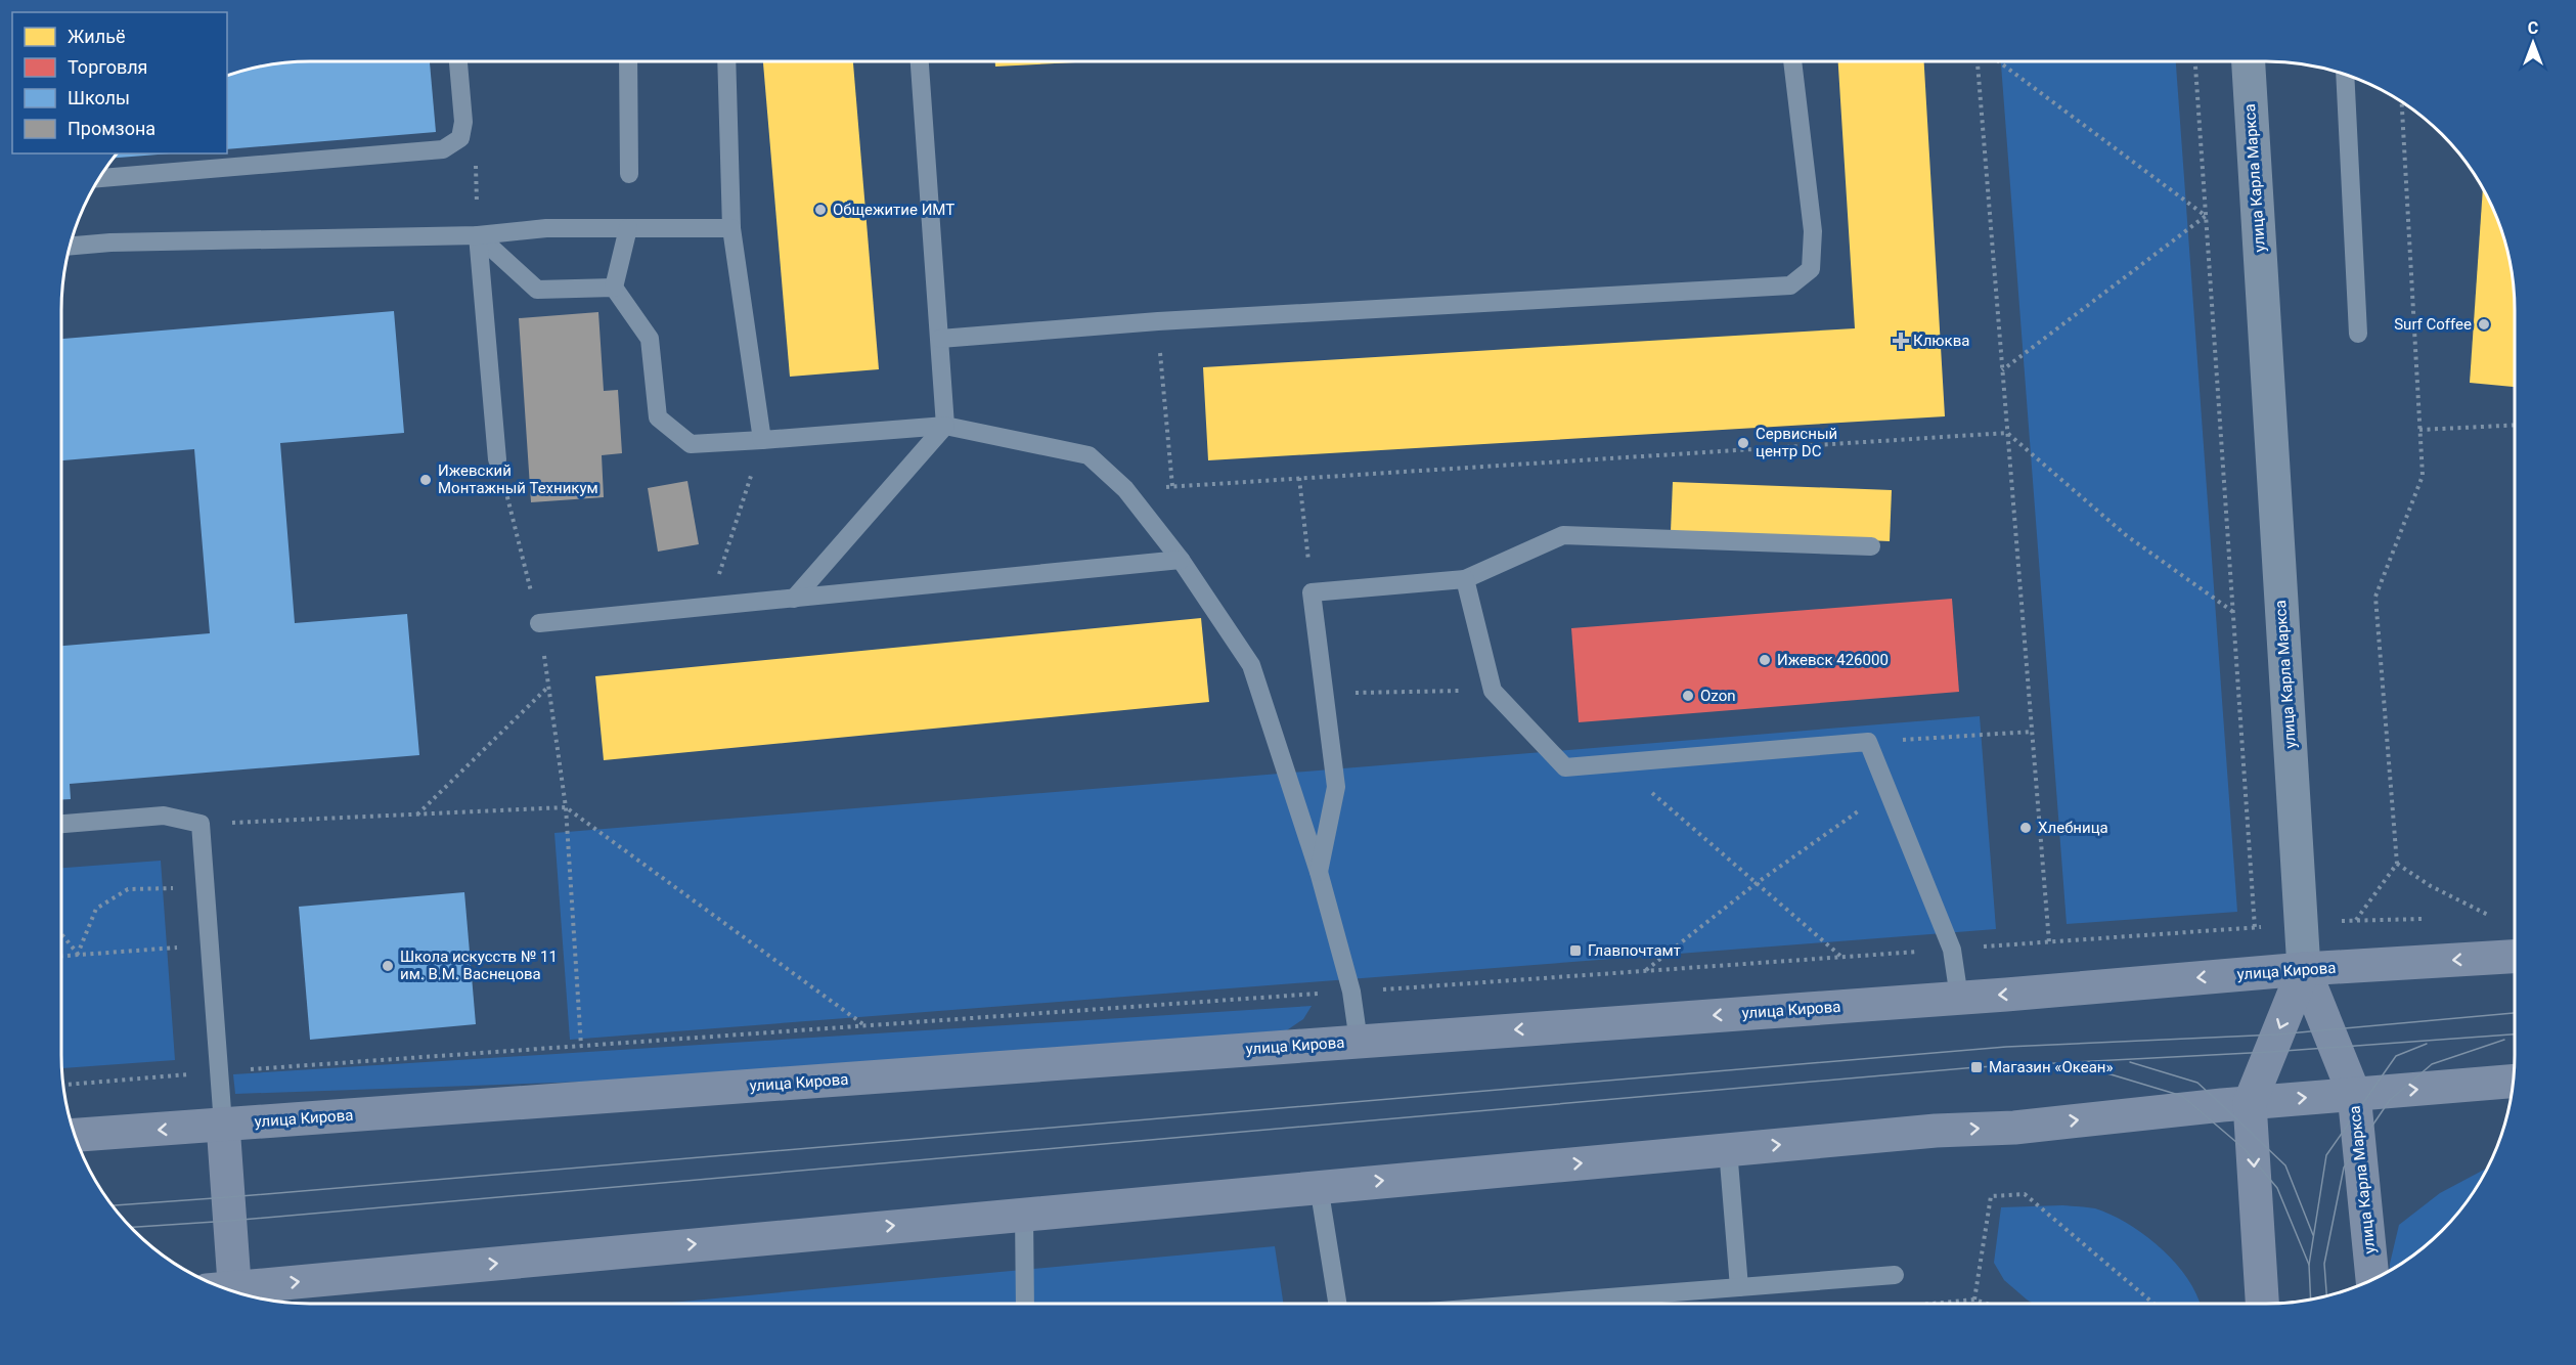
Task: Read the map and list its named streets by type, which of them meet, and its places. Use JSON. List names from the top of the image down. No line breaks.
{"streets":{"main road":["улица Карла Маркса","улица Кирова"]},"crossings":[["улица Карла Маркса","улица Кирова"]],"places":{"other":["Общежитие ИМТ","Surf Coffee","Сервисный центр DC","Ижевский Монтажный Техникум","Ижевск 426000","Ozon","Хлебница","Школа искусств № 11 им. В.М. Васнецова"],"health":["Клюква"],"transit":["Главпочтамт","Магазин «Океан»"]},"legend":["Жильё","Торговля","Школы","Промзона"],"north":"top"}
